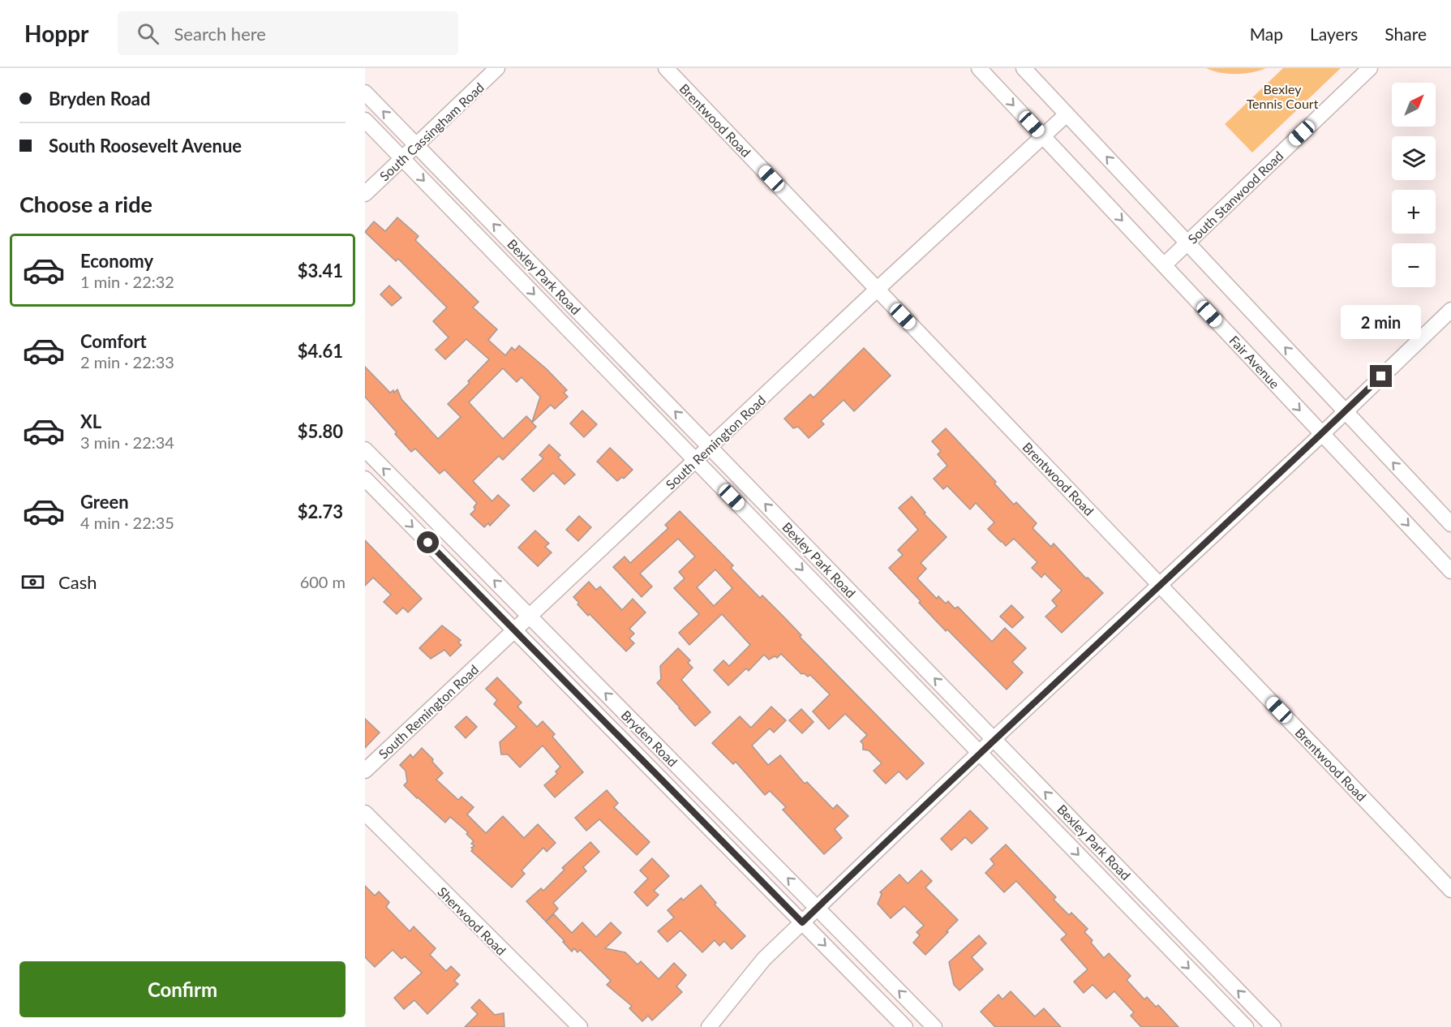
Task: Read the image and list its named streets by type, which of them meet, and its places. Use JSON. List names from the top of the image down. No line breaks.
{"streets":{"street":["Brentwood Road","South Cassingham Road","South Stanwood Road","Bexley Park Road","Fair Avenue","South Remington Road","Bryden Road","Sherwood Road"]},"crossings":[["Brentwood Road","South Remington Road"],["South Cassingham Road","Bexley Park Road"],["South Stanwood Road","Fair Avenue"],["Bexley Park Road","South Remington Road"],["Fair Avenue","South Remington Road"],["South Remington Road","Bryden Road"]],"parks":["Bexley Tennis Court"],"north":"top right","page":{"header":"Hoppr","search":"Search here","nav":["Map","Layers","Share"],"banner":["Bryden Road","South Roosevelt Avenue"],"map_buttons":["+","−"],"heading":"Choose a ride","list":[{"name":"Economy","note":"1 min · 22:32","value":"$3.41"},{"name":"Comfort","note":"2 min · 22:33","value":"$4.61"},{"name":"XL","note":"3 min · 22:34","value":"$5.80"},{"name":"Green","note":"4 min · 22:35","value":"$2.73"}],"bubble":"2 min","pay":["Cash","600 m"],"buttons":"Confirm"}}
